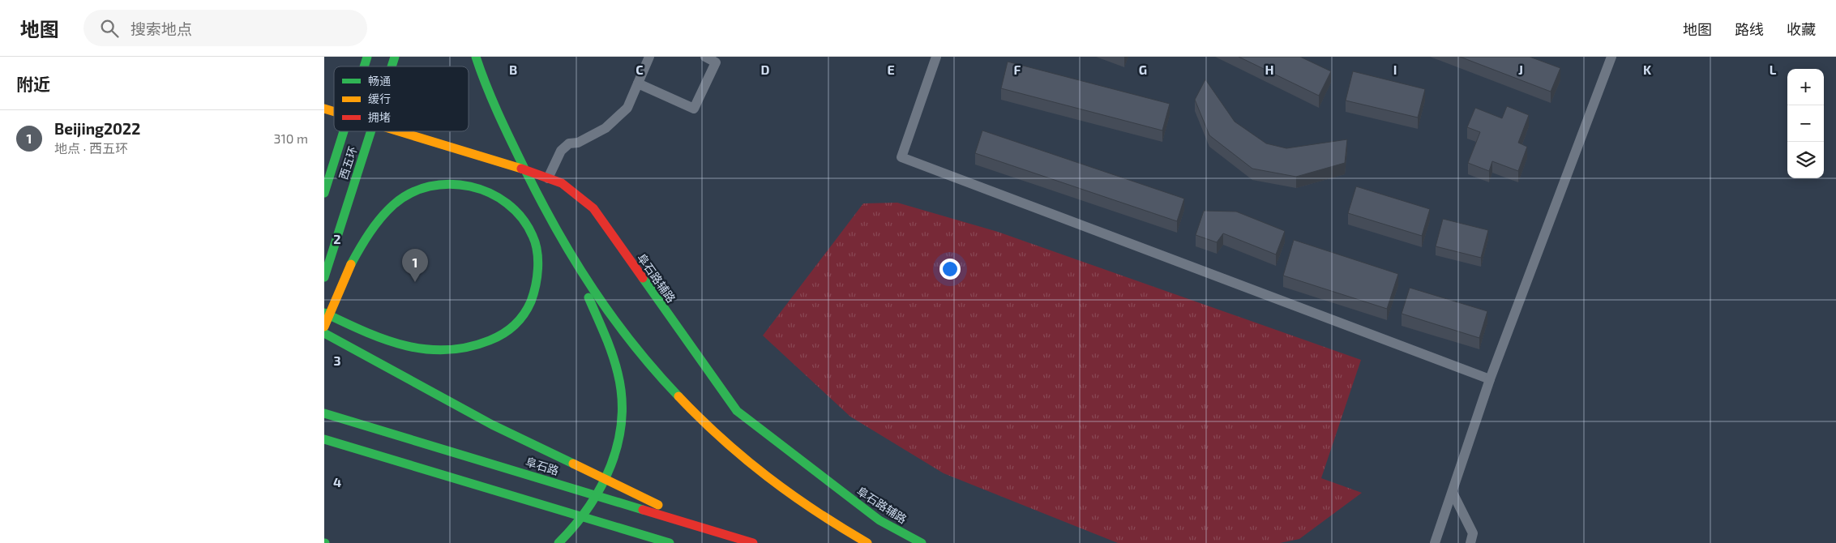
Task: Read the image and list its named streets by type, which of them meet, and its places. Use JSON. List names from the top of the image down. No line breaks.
{"streets":{"main road":["西五环","阜石路辅路","阜石路"]},"legend":["畅通","缓行","拥堵"],"page":{"header":"地图","search":"搜索地点","nav":["地图","路线","收藏"],"heading":"附近","map_buttons":["+","−"],"list":[{"mark":"1","name":"Beijing2022","note":"地点 · 西五环","value":"310 m"}],"pins":"1"},"grid":{"columns":["B","C","D","E","F","G","H","I","J","K","L"],"rows":["2","3","4"]}}
